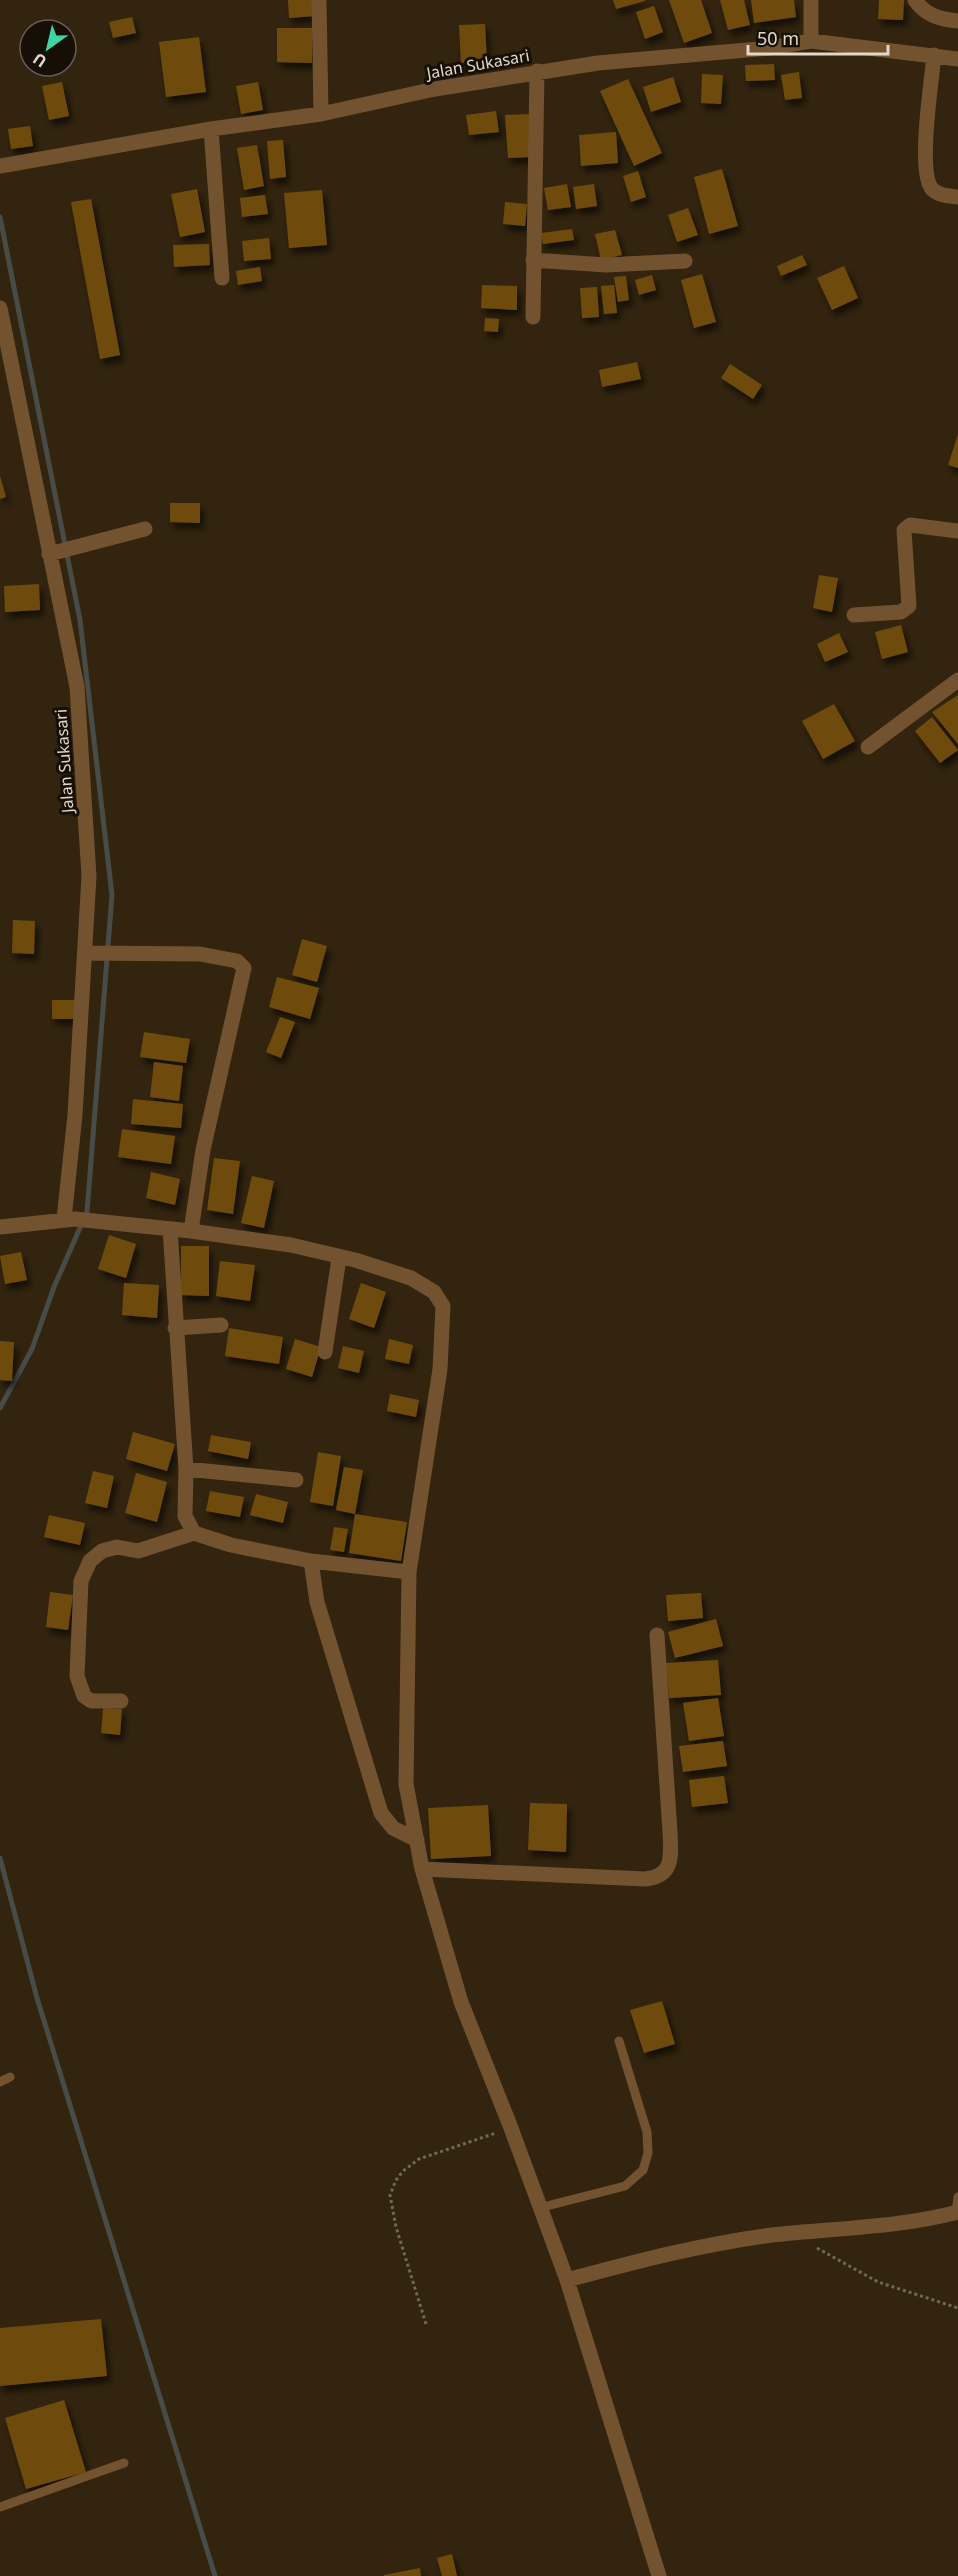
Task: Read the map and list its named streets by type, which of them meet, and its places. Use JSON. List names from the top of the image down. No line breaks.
{"streets":{"street":["Jalan Sukasari"]},"scale_bar":"50 m","north":"bottom left"}
